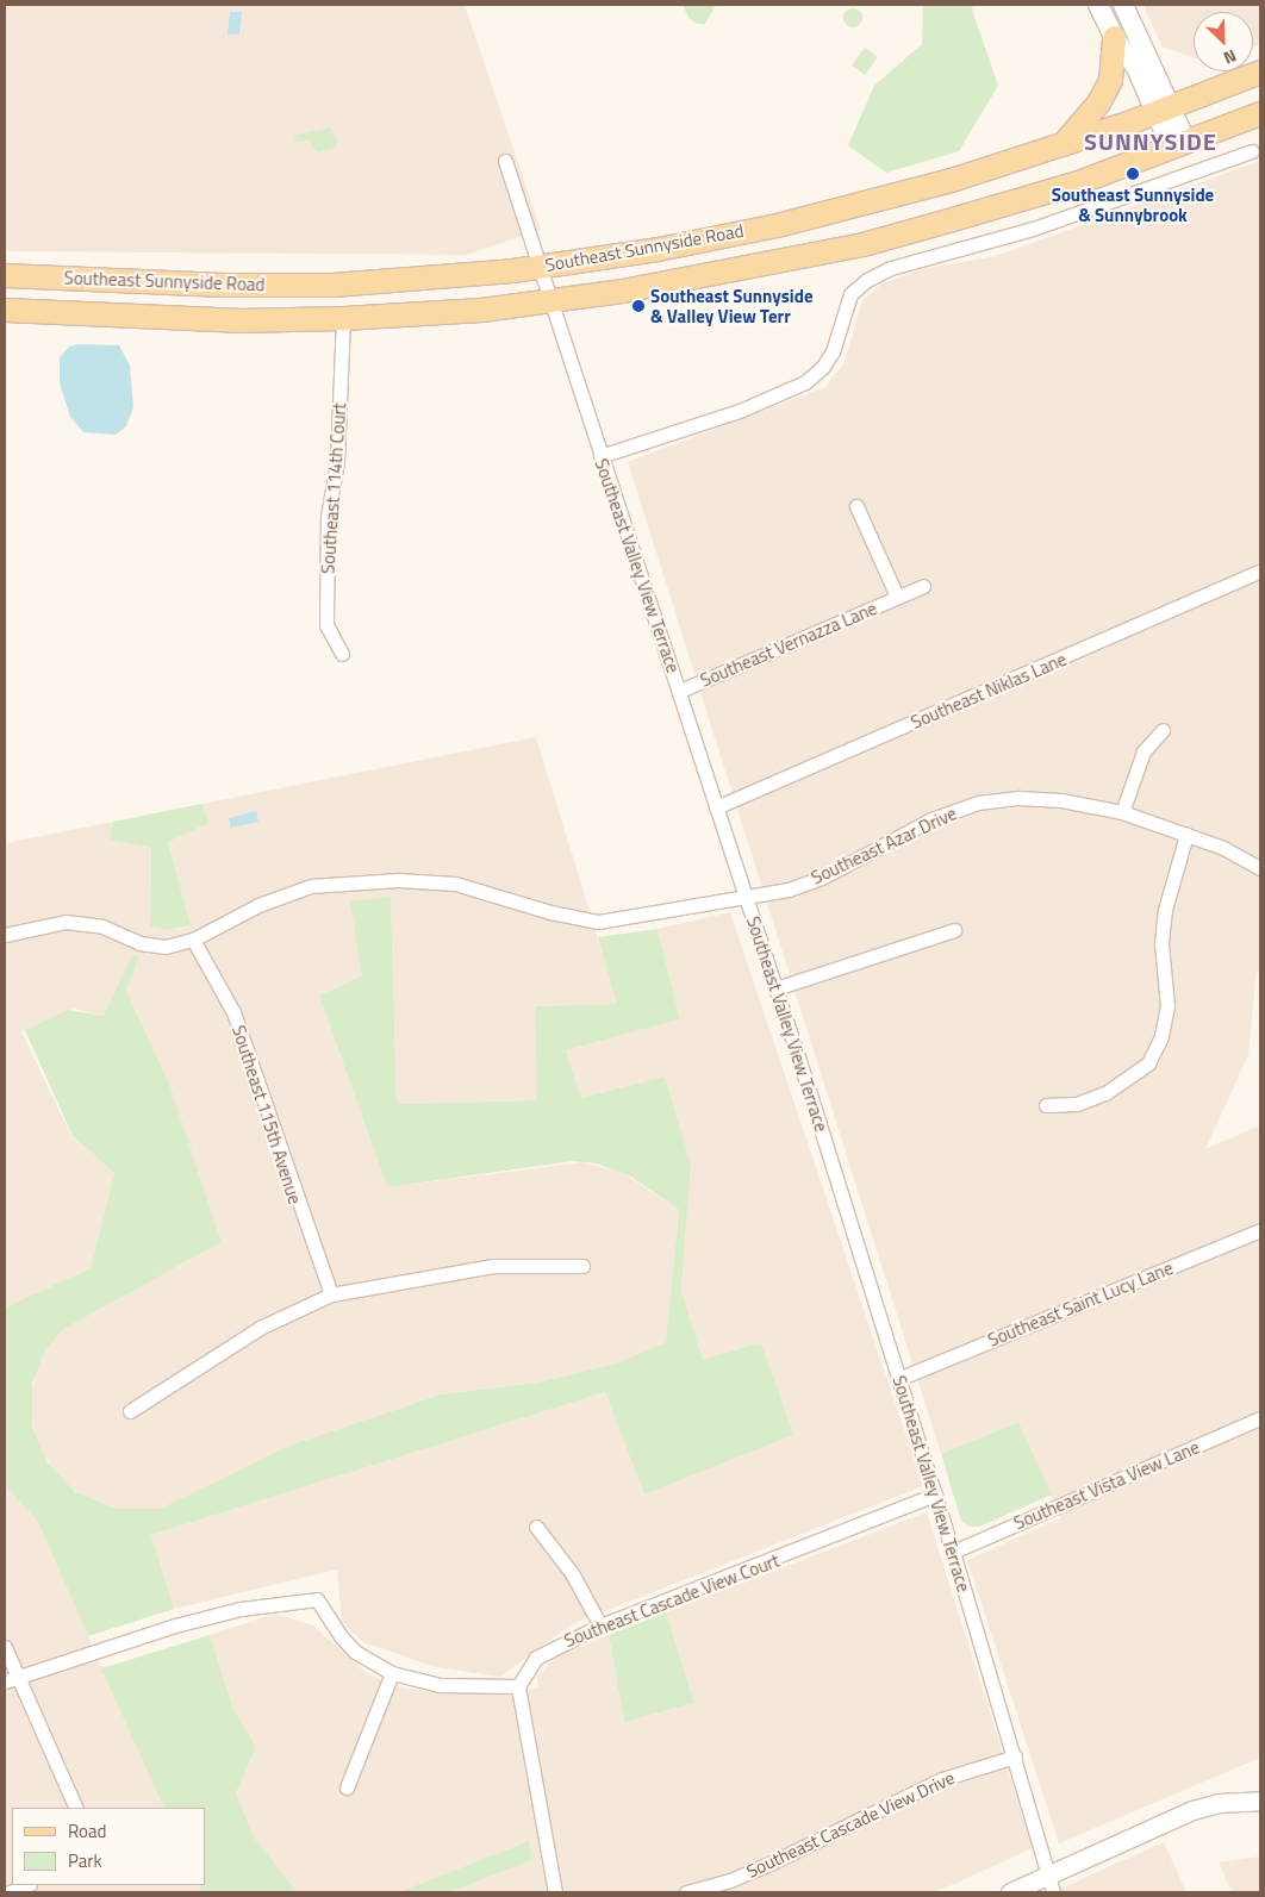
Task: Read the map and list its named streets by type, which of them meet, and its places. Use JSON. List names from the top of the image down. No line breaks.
{"streets":{"main road":["Southeast Sunnyside Road"],"street":["Southeast 114th Court","Southeast Valley View Terrace","Southeast Vernazza Lane","Southeast Niklas Lane","Southeast Azar Drive","Southeast 115th Avenue","Southeast Saint Lucy Lane","Southeast Vista View Lane","Southeast Cascade View Court","Southeast Cascade View Drive"]},"crossings":[["Southeast Sunnyside Road","Southeast 114th Court"],["Southeast Sunnyside Road","Southeast Valley View Terrace"],["Southeast Valley View Terrace","Southeast Vernazza Lane"],["Southeast Valley View Terrace","Southeast Niklas Lane"],["Southeast Valley View Terrace","Southeast Azar Drive"],["Southeast Valley View Terrace","Southeast Saint Lucy Lane"],["Southeast Valley View Terrace","Southeast Vista View Lane"],["Southeast Valley View Terrace","Southeast Cascade View Court"],["Southeast Valley View Terrace","Southeast Cascade View Drive"],["Southeast Azar Drive","Southeast 115th Avenue"]],"districts":["SUNNYSIDE"],"places":["Southeast Sunnyside & Sunnybrook","Southeast Sunnyside & Valley View Terr"],"legend":["Road","Park"],"north":"bottom right"}
